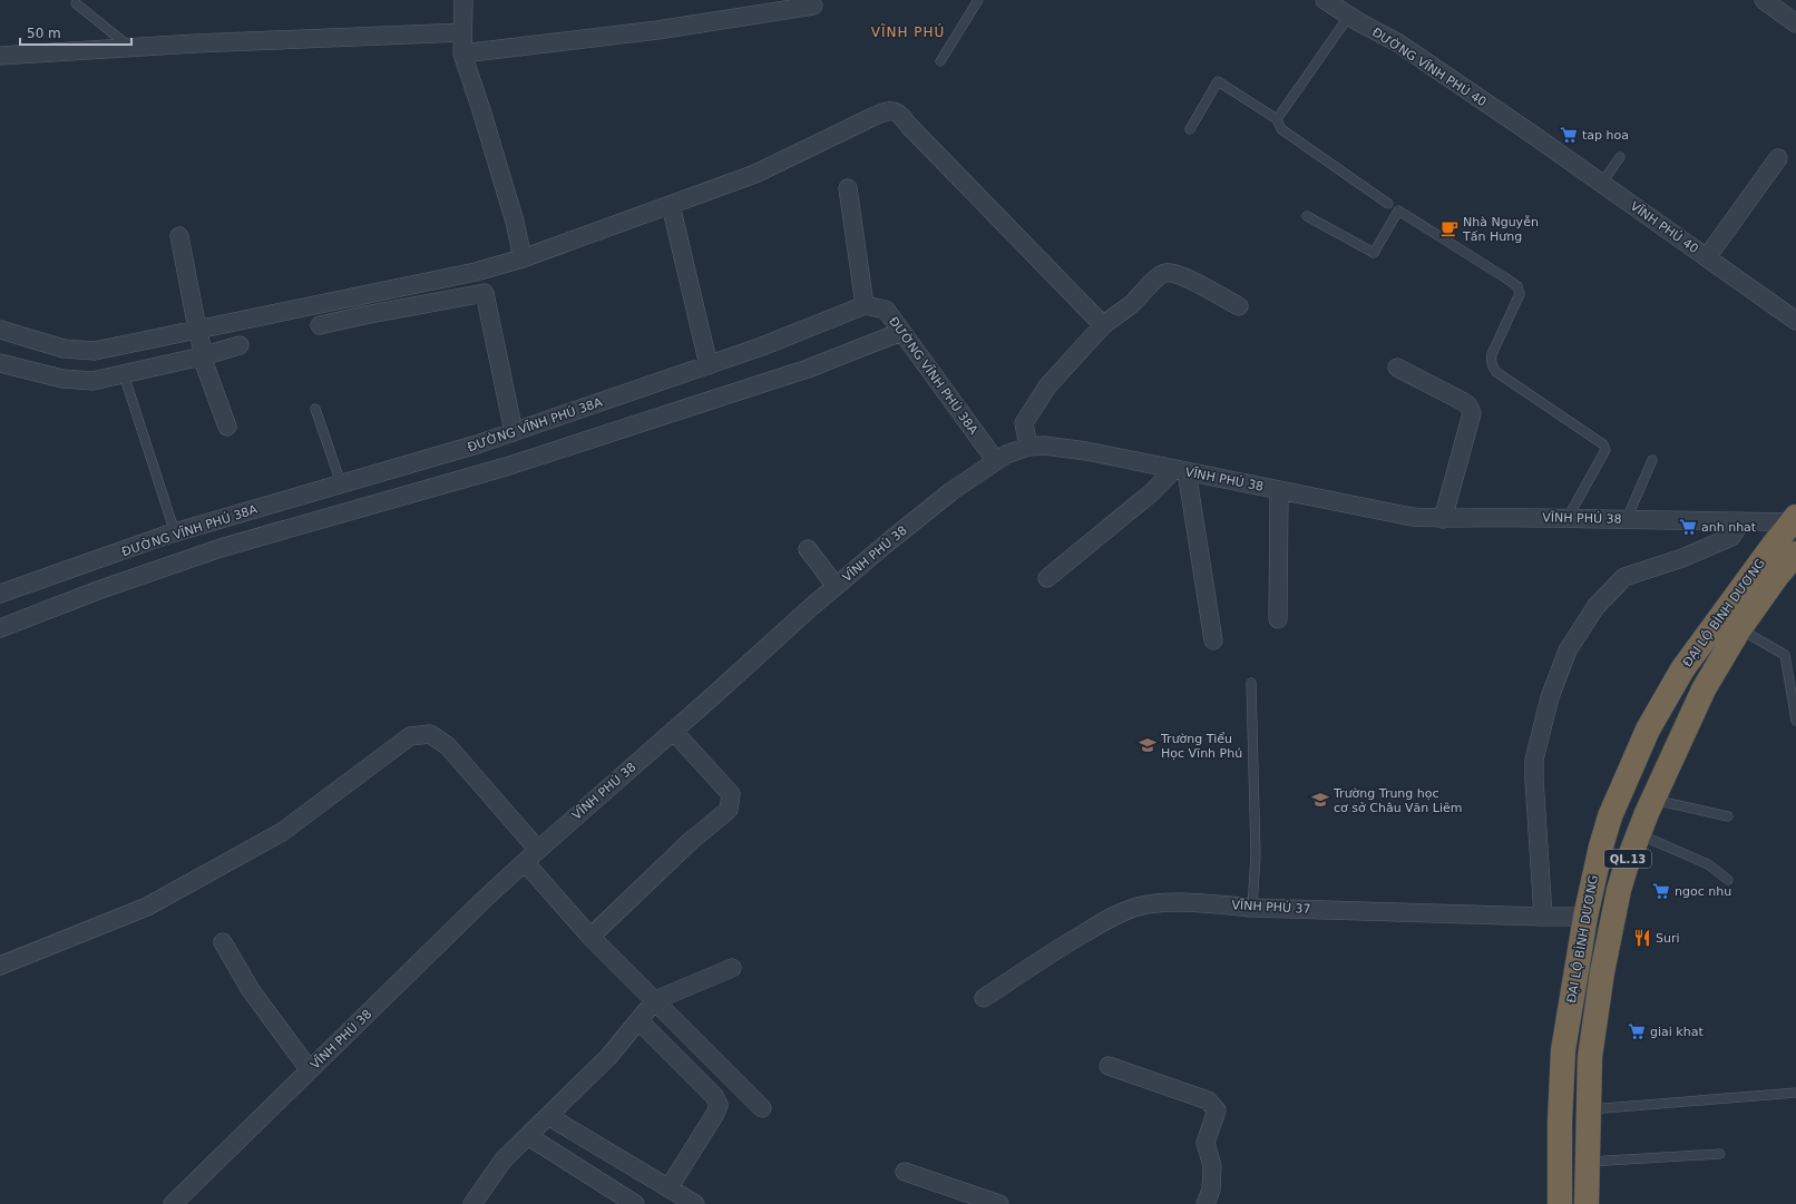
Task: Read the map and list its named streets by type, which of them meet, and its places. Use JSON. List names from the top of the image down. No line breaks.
{"streets":{"highway":["ĐẠI LỘ BÌNH DƯƠNG","QL.13"],"street":["ĐƯỜNG VĨNH PHÚ 40","VĨNH PHÚ 40","ĐƯỜNG VĨNH PHÚ 38A","VĨNH PHÚ 38","VĨNH PHÚ 37"]},"crossings":[["ĐƯỜNG VĨNH PHÚ 40","VĨNH PHÚ 40"],["ĐƯỜNG VĨNH PHÚ 38A","VĨNH PHÚ 38"],["VĨNH PHÚ 38","ĐẠI LỘ BÌNH DƯƠNG"],["ĐẠI LỘ BÌNH DƯƠNG","VĨNH PHÚ 37"]],"districts":["VĨNH PHÚ"],"places":{"supermarket":["tap hoa","anh nhat","ngoc nhu","giai khat"],"cafe":["Nhà Nguyễn Tấn Hưng"],"school or university":["Trường Tiểu Học Vĩnh Phú","Trường Trung học cơ sở Châu Văn Liêm"],"restaurant":["Suri"]},"scale_bar":"50 m"}
